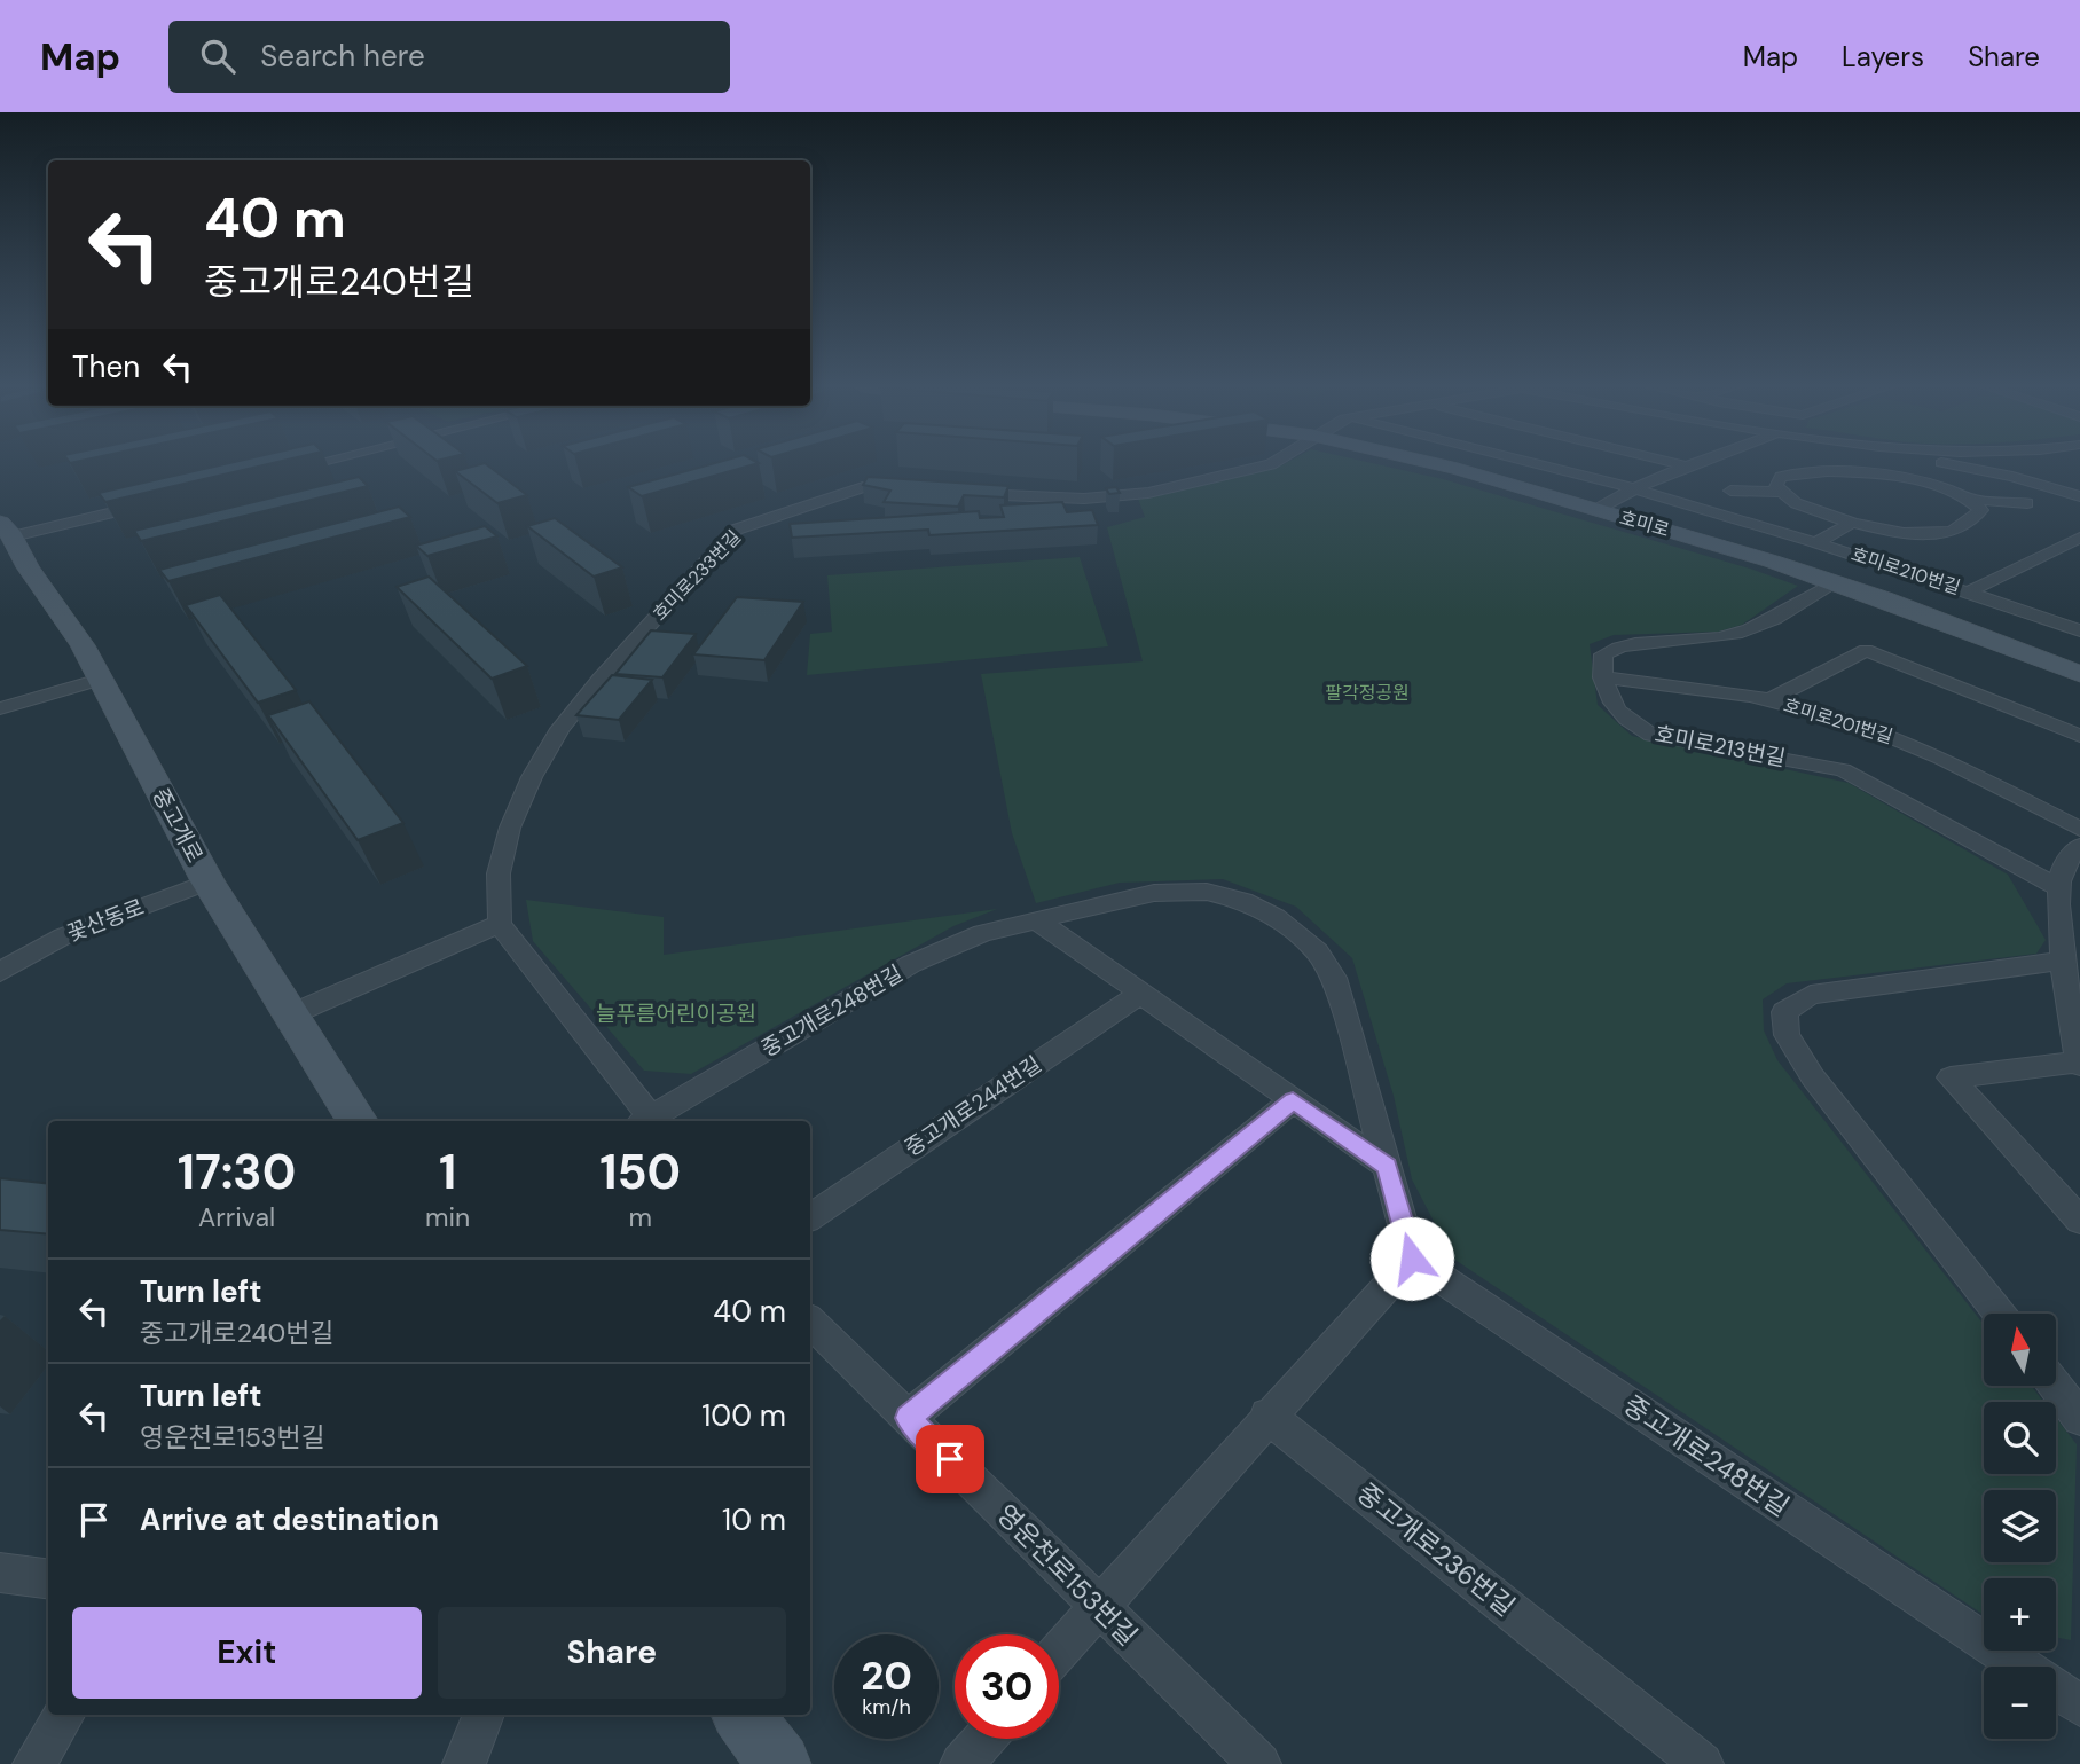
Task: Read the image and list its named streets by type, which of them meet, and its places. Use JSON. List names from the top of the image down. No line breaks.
{"streets":{"street":["호미로","호미로210번길","호미로233번길","호미로201번길","호미로213번길","중고개로","꽃산동로","중고개로248번길","중고개로244번길","중고개로236번길","영운천로153번길"]},"crossings":[["중고개로","꽃산동로"]],"parks":["팔각정공원","늘푸름어린이공원"],"north":"top","page":{"header":"Map","search":"Search here","nav":["Map","Layers","Share"],"turn":["40 m","중고개로240번길"],"then":"Then","eta":["17:30","Arrival","1","min","150","m"],"list":[{"name":"Turn left","note":"중고개로240번길","value":"40 m"},{"name":"Turn left","note":"영운천로153번길","value":"100 m"},{"name":"Arrive at destination","value":"10 m"}],"map_buttons":["+","−"],"buttons":["Exit","Share"],"speed":"20 km/h","limit":"30"}}
